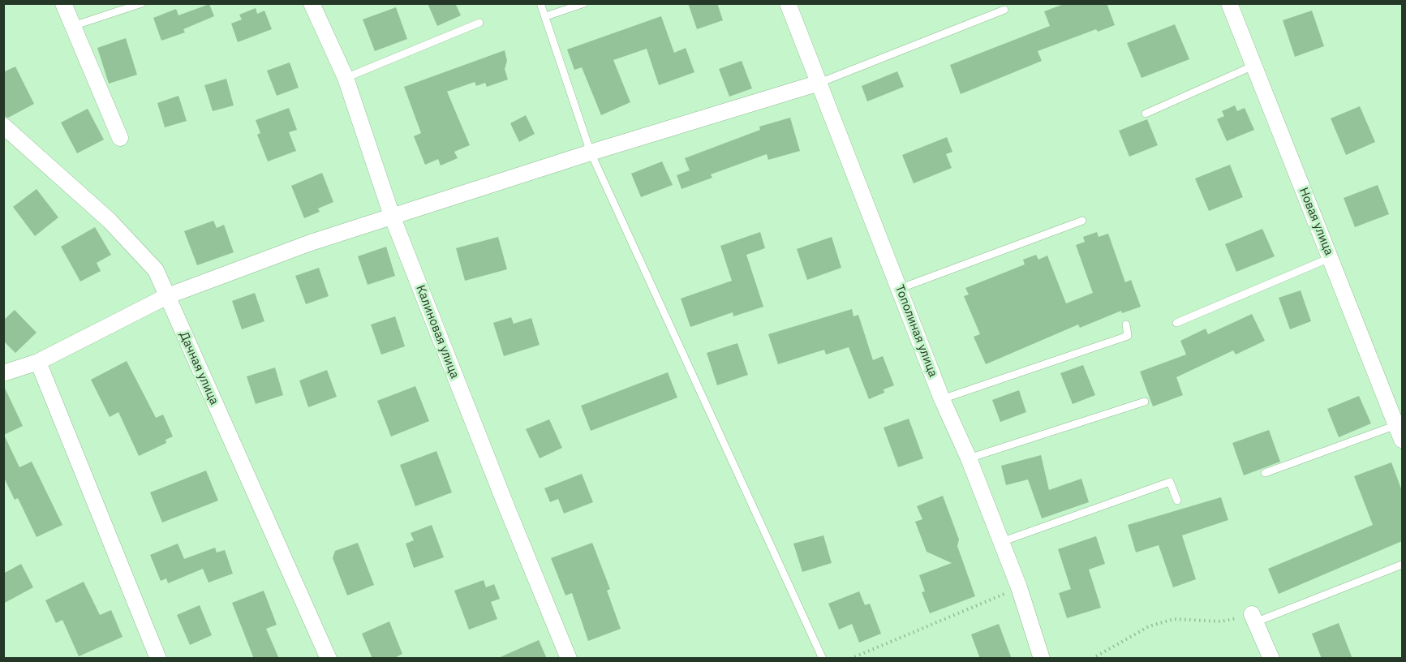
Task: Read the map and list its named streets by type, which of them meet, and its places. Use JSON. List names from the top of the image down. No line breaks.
{"streets":{"street":["Новая улица","Тополиная улица","Калиновая улица","Дачная улица"]}}
